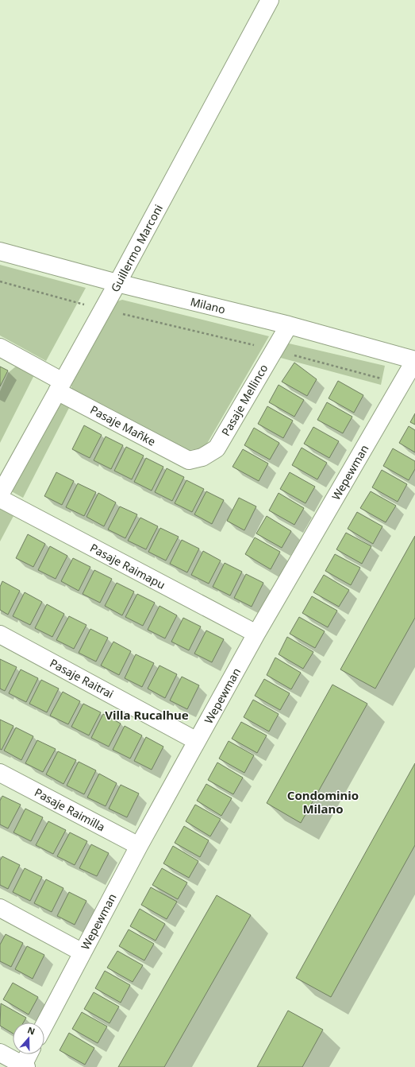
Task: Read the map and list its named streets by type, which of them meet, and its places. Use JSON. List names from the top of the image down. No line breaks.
{"streets":{"street":["Guillermo Marconi","Milano","Pasaje Mellinco","Pasaje Mañke","Wepewman","Pasaje Raimapu","Pasaje Raitrai","Pasaje Raimilla"]},"crossings":[["Guillermo Marconi","Milano"],["Guillermo Marconi","Pasaje Mañke"],["Guillermo Marconi","Pasaje Raimapu"],["Milano","Pasaje Mellinco"],["Milano","Wepewman"],["Pasaje Mellinco","Pasaje Mañke"],["Wepewman","Pasaje Raimapu"],["Wepewman","Pasaje Raitrai"],["Wepewman","Pasaje Raimilla"]],"districts":["Villa Rucalhue","Condominio Milano"],"north":"top"}
